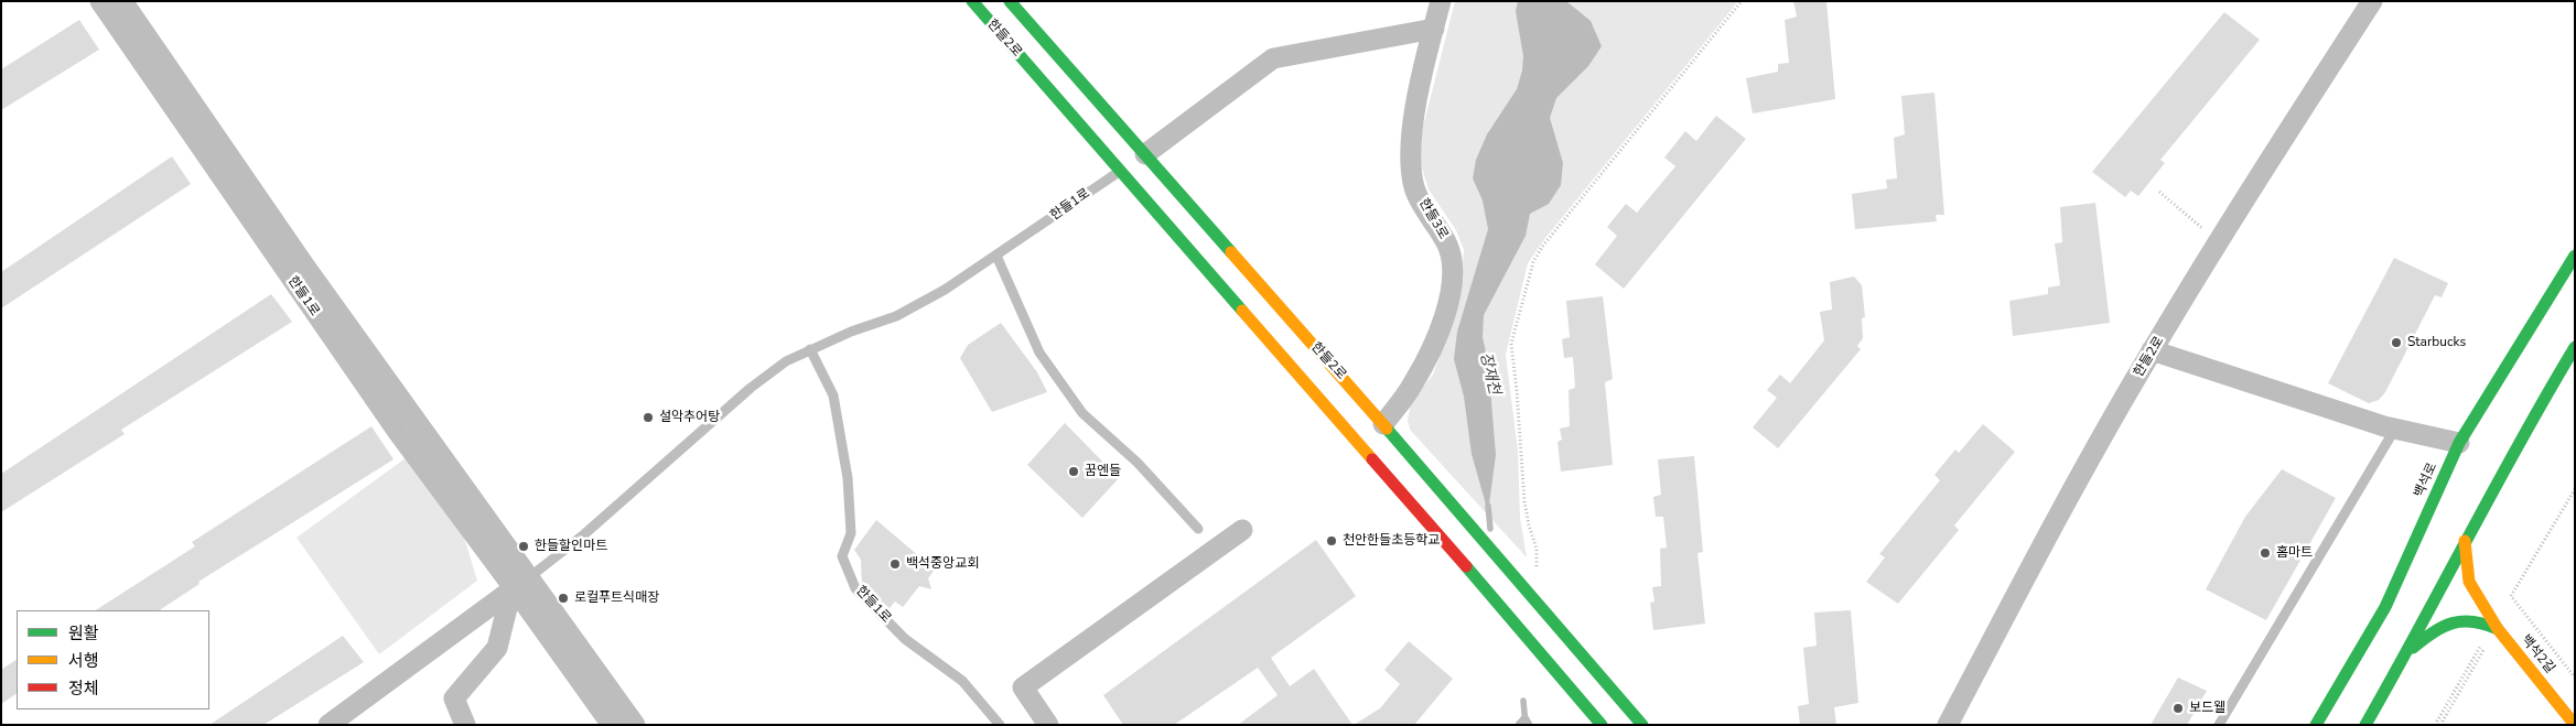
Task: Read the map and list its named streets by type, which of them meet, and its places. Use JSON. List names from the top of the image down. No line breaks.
{"streets":{"street":["한들2로","한들1로","한들3로","백석로","백석2길"]},"crossings":[["한들2로","한들1로"],["한들2로","한들3로"]],"water":["장재천"],"places":["Starbucks","설악추어탕","꿈엔들","천안한들초등학교","한들할인마트","홈마트","백석중앙교회","로컬푸트식매장","보드웰"],"legend":["원활","서행","정체"]}
